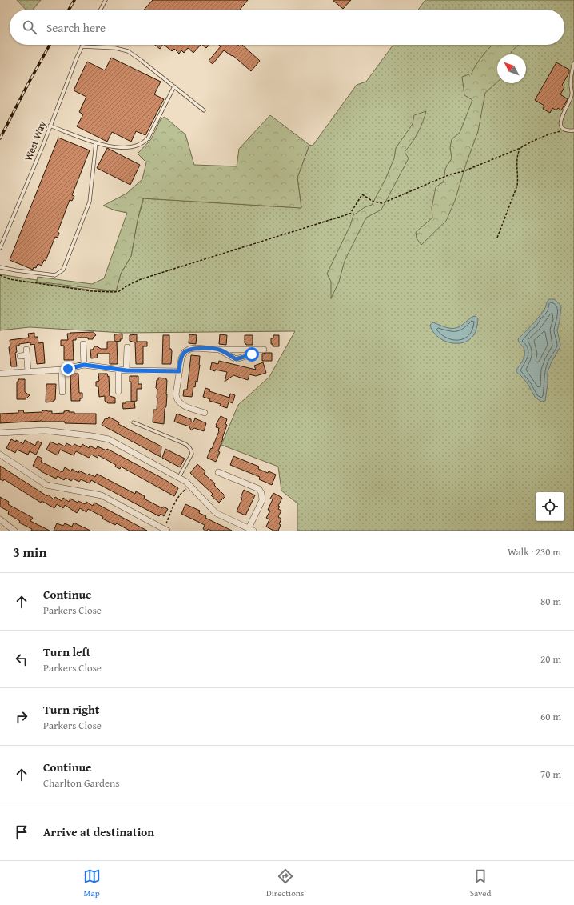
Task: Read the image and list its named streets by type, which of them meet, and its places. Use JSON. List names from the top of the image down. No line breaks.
{"streets":{"lane":["West Way"]},"north":"top left","page":{"search":"Search here","heading":["3 min","Walk · 230 m"],"list":[["Continue","Parkers Close","80 m"],["Turn left","Parkers Close","20 m"],["Turn right","Parkers Close","60 m"],["Continue","Charlton Gardens","70 m"],"Arrive at destination"],"nav":["Map","Directions","Saved"]}}
